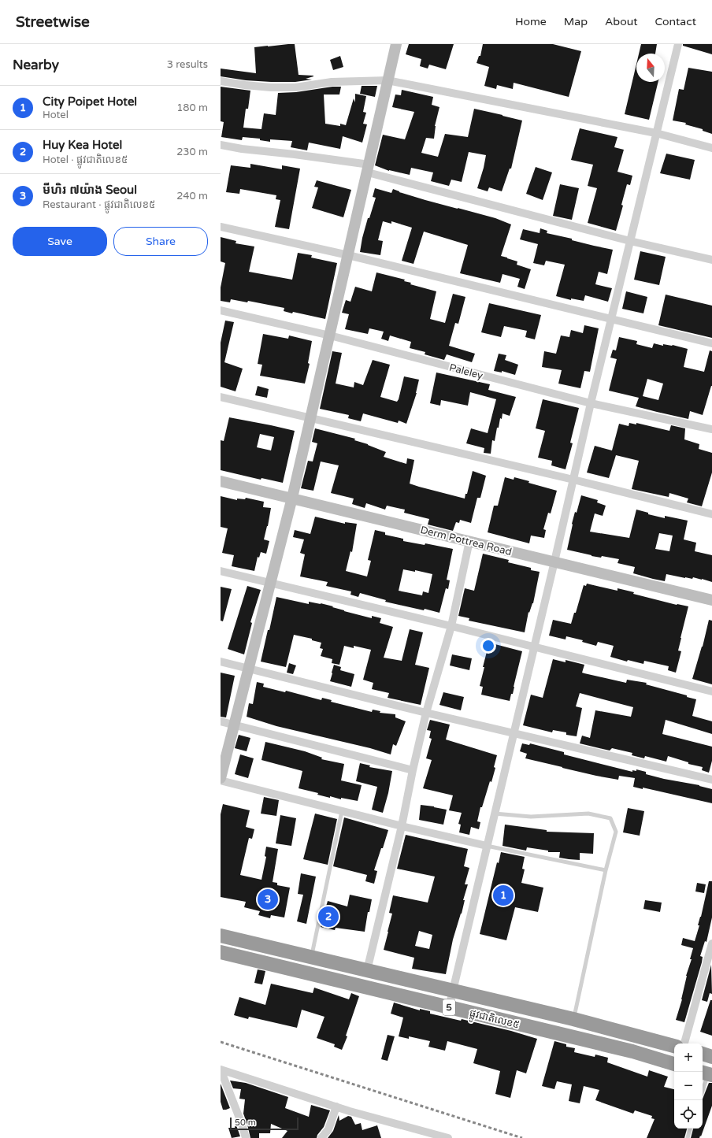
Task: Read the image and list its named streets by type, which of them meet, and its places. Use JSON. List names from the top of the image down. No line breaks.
{"streets":{"highway":["5","ផ្លូវជាតិលេខ៥"],"street":["Paleley","Derm Pottrea Road"]},"scale_bar":"50 m","north":"top","page":{"header":"Streetwise","nav":["Home","Map","About","Contact"],"heading":["Nearby","3 results"],"list":[{"mark":"1","name":"City Poipet Hotel","note":"Hotel","value":"180 m"},{"mark":"2","name":"Huy Kea Hotel","note":"Hotel · ផ្លូវជាតិលេខ៥","value":"230 m"},{"mark":"3","name":"មីហិរ ៧យ៉ាង Seoul","note":"Restaurant · ផ្លូវជាតិលេខ៥","value":"240 m"}],"buttons":["Save","Share"],"pins":["1","3","2"],"map_buttons":["+","−"],"scale":"50 m"}}
